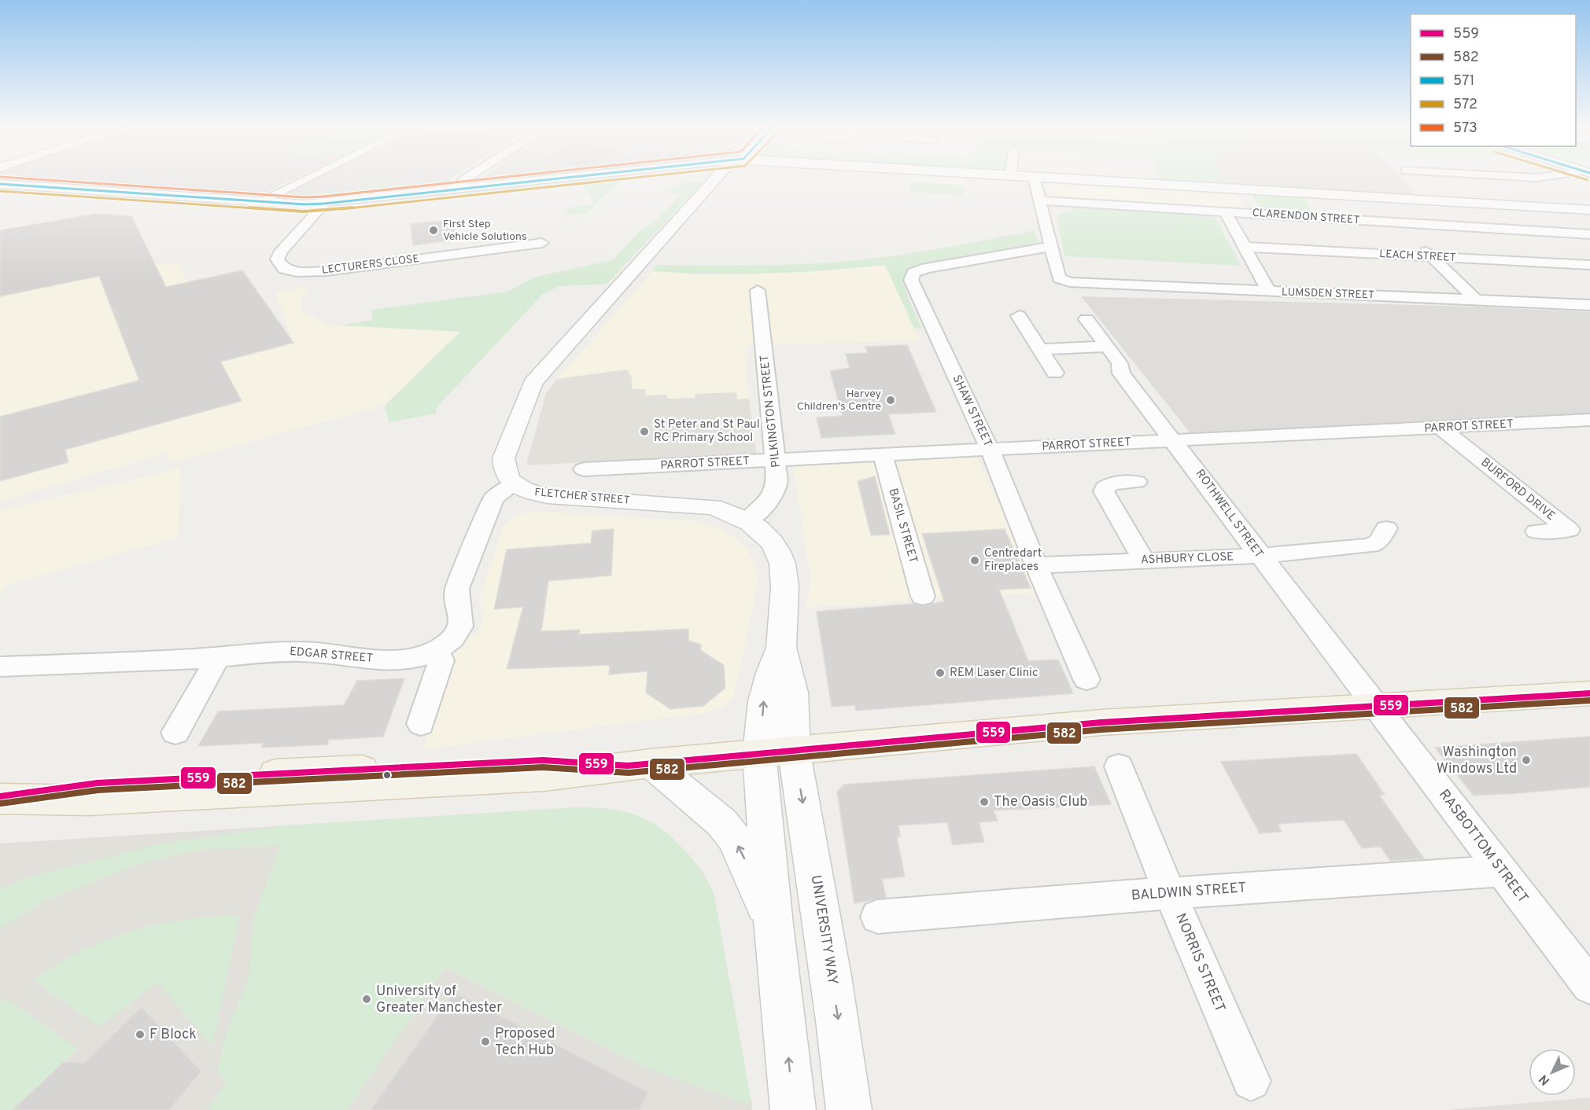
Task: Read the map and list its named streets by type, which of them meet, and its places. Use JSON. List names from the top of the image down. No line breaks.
{"streets":{"street":["CLARENDON STREET","LEACH STREET","LECTURERS CLOSE","LUMSDEN STREET","PILKINGTON STREET","SHAW STREET","PARROT STREET","BURFORD DRIVE","FLETCHER STREET","ROTHWELL STREET","BASIL STREET","ASHBURY CLOSE","EDGAR STREET","RASBOTTOM STREET","BALDWIN STREET","UNIVERSITY WAY","NORRIS STREET"]},"crossings":[["LUMSDEN STREET","SHAW STREET"],["PILKINGTON STREET","PARROT STREET"],["PILKINGTON STREET","FLETCHER STREET"],["SHAW STREET","PARROT STREET"],["SHAW STREET","ASHBURY CLOSE"],["PARROT STREET","BURFORD DRIVE"],["PARROT STREET","ROTHWELL STREET"],["PARROT STREET","BASIL STREET"],["FLETCHER STREET","EDGAR STREET"],["FLETCHER STREET","UNIVERSITY WAY"],["ROTHWELL STREET","ASHBURY CLOSE"],["ROTHWELL STREET","RASBOTTOM STREET"],["RASBOTTOM STREET","BALDWIN STREET"],["BALDWIN STREET","NORRIS STREET"]],"places":["First Step Vehicle Solutions","Harvey Children's Centre","St Peter and St Paul RC Primary School","Centredart Fireplaces","REM Laser Clinic","Washington Windows Ltd","The Oasis Club","University of Greater Manchester","F Block","Proposed Tech Hub"],"lines":["transit line 571","transit line 572","transit line 573","transit line 559","transit line 582"],"legend":["559","582","571","572","573"],"north":"bottom left"}
